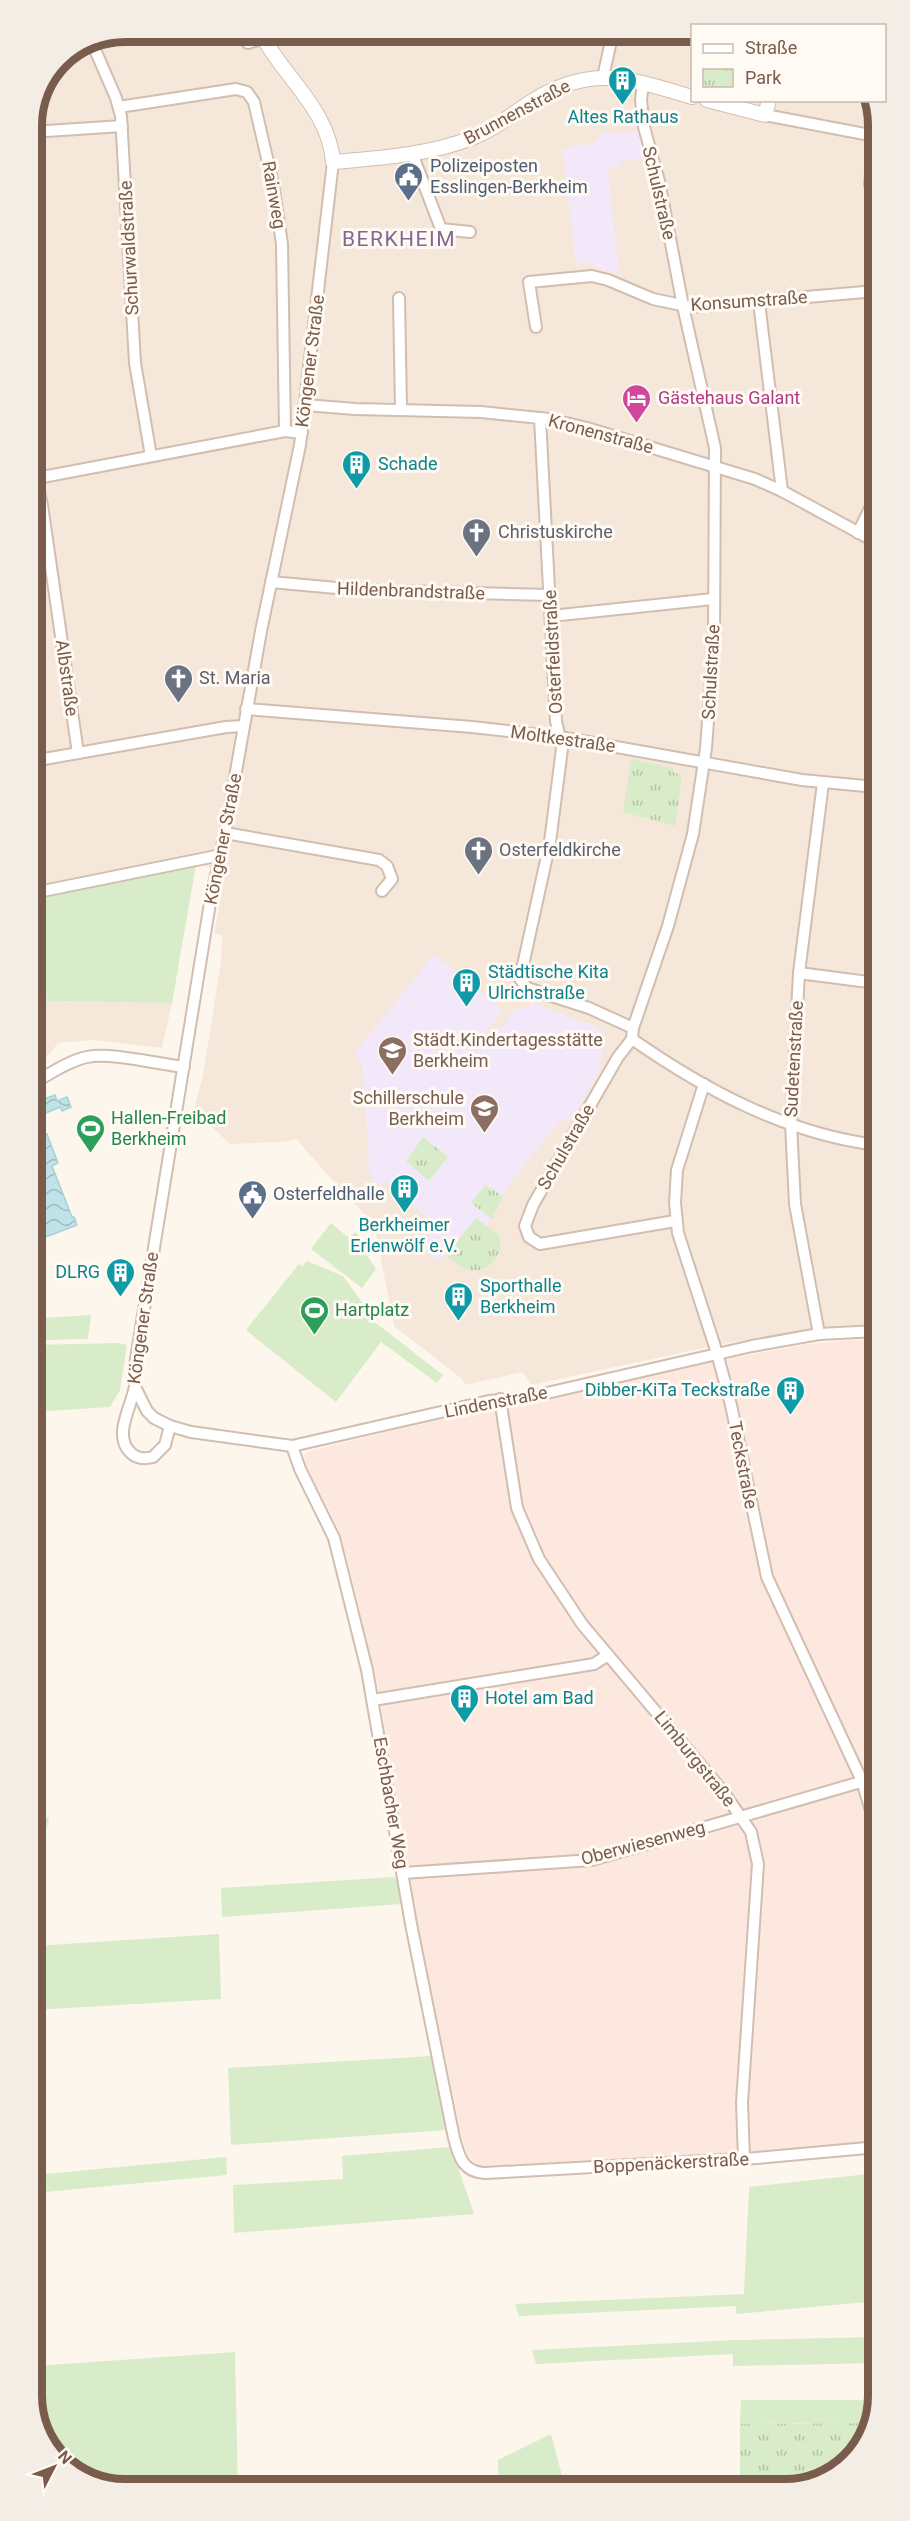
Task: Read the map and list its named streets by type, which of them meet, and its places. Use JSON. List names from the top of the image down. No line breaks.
{"streets":{"street":["Brunnenstraße","Schulstraße","Rainweg","Schurwaldstraße","Konsumstraße","Köngener Straße","Kronenstraße","Hildenbrandstraße","Osterfeldstraße","Albstraße","Moltkestraße","Sudetenstraße","Lindenstraße","Teckstraße","Limburgstraße","Eschbacher Weg","Oberwiesenweg","Boppenäckerstraße"]},"crossings":[["Brunnenstraße","Schulstraße"],["Brunnenstraße","Köngener Straße"],["Schulstraße","Konsumstraße"],["Schulstraße","Kronenstraße"],["Schulstraße","Osterfeldstraße"],["Schulstraße","Moltkestraße"],["Schulstraße","Teckstraße"],["Rainweg","Schurwaldstraße"],["Köngener Straße","Kronenstraße"],["Köngener Straße","Hildenbrandstraße"],["Köngener Straße","Moltkestraße"],["Köngener Straße","Lindenstraße"],["Kronenstraße","Osterfeldstraße"],["Hildenbrandstraße","Osterfeldstraße"],["Osterfeldstraße","Moltkestraße"],["Moltkestraße","Sudetenstraße"],["Sudetenstraße","Lindenstraße"],["Lindenstraße","Teckstraße"],["Lindenstraße","Limburgstraße"],["Lindenstraße","Eschbacher Weg"],["Teckstraße","Oberwiesenweg"],["Limburgstraße","Oberwiesenweg"],["Limburgstraße","Boppenäckerstraße"],["Eschbacher Weg","Oberwiesenweg"],["Eschbacher Weg","Boppenäckerstraße"]],"districts":["BERKHEIM"],"places":{"building":["Altes Rathaus","Schade","Städtische Kita Ulrichstraße","Berkheimer Erlenwölf e.V.","DLRG","Sporthalle Berkheim","Dibber-KiTa Teckstraße","Hotel am Bad"],"public building":["Polizeiposten Esslingen-Berkheim","Osterfeldhalle"],"hotel":["Gästehaus Galant"],"church":["Christuskirche","St. Maria","Osterfeldkirche"],"school or university":["Städt.Kindertagesstätte Berkheim","Schillerschule Berkheim"],"sports":["Hallen-Freibad Berkheim","Hartplatz"]},"legend":["Straße","Park"],"north":"top right"}
